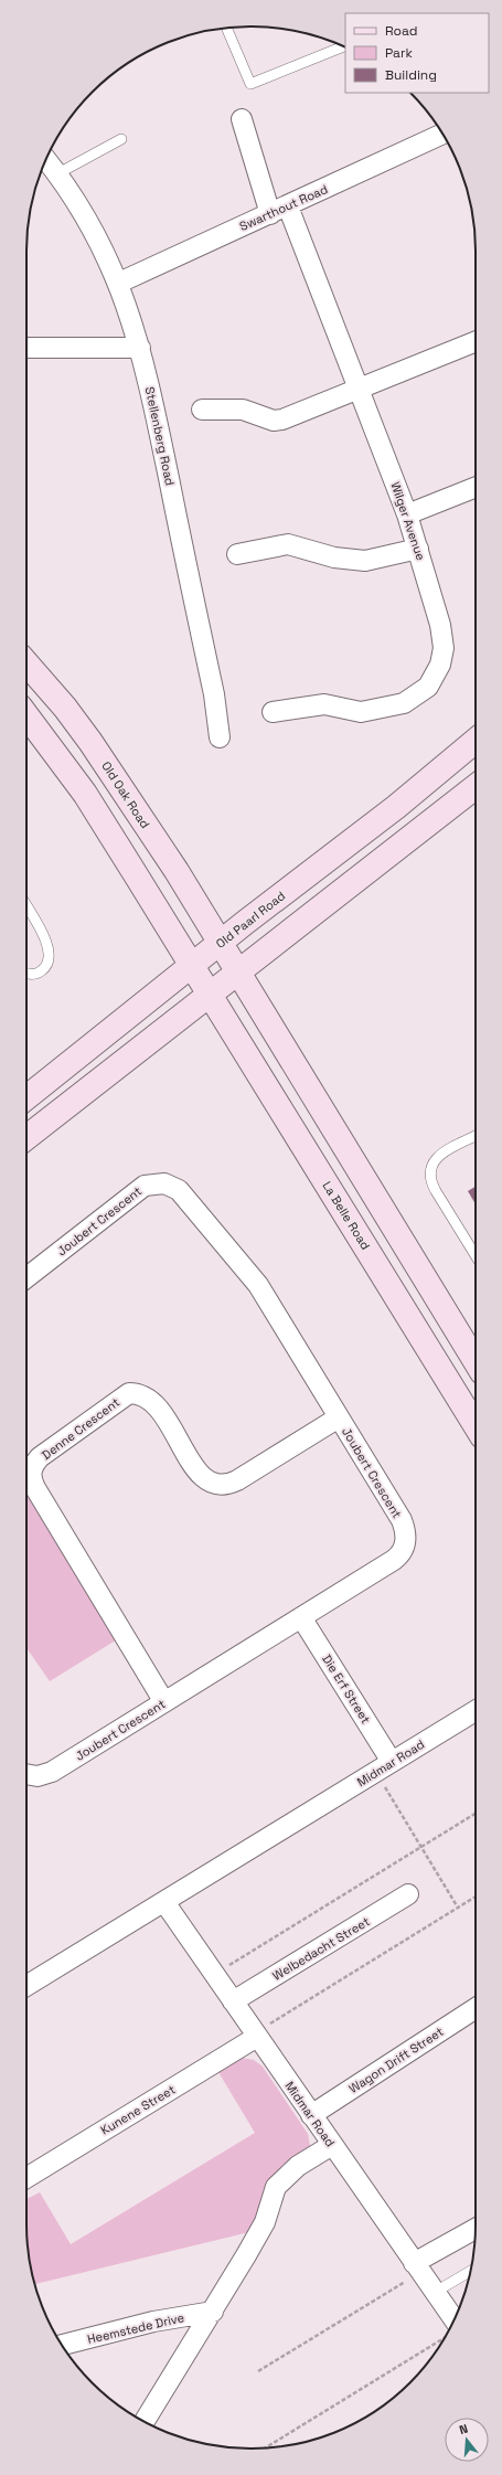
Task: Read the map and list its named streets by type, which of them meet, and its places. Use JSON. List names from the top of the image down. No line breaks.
{"streets":{"main road":["Old Oak Road","Old Paarl Road","La Belle Road"],"street":["Swarthout Road","Stellenberg Road","Wilger Avenue","Joubert Crescent","Denne Crescent","Die Erf Street","Midmar Road","Welbedacht Street","Wagon Drift Street","Kunene Street","Heemstede Drive"]},"crossings":[["Swarthout Road","Stellenberg Road"],["Swarthout Road","Wilger Avenue"],["Old Oak Road","Old Paarl Road"],["Old Paarl Road","La Belle Road"],["Joubert Crescent","Denne Crescent"],["Joubert Crescent","Die Erf Street"],["Die Erf Street","Midmar Road"],["Midmar Road","Welbedacht Street"],["Midmar Road","Wagon Drift Street"],["Midmar Road","Kunene Street"],["Midmar Road","Heemstede Drive"]],"legend":["Road","Park","Building"],"north":"top"}
